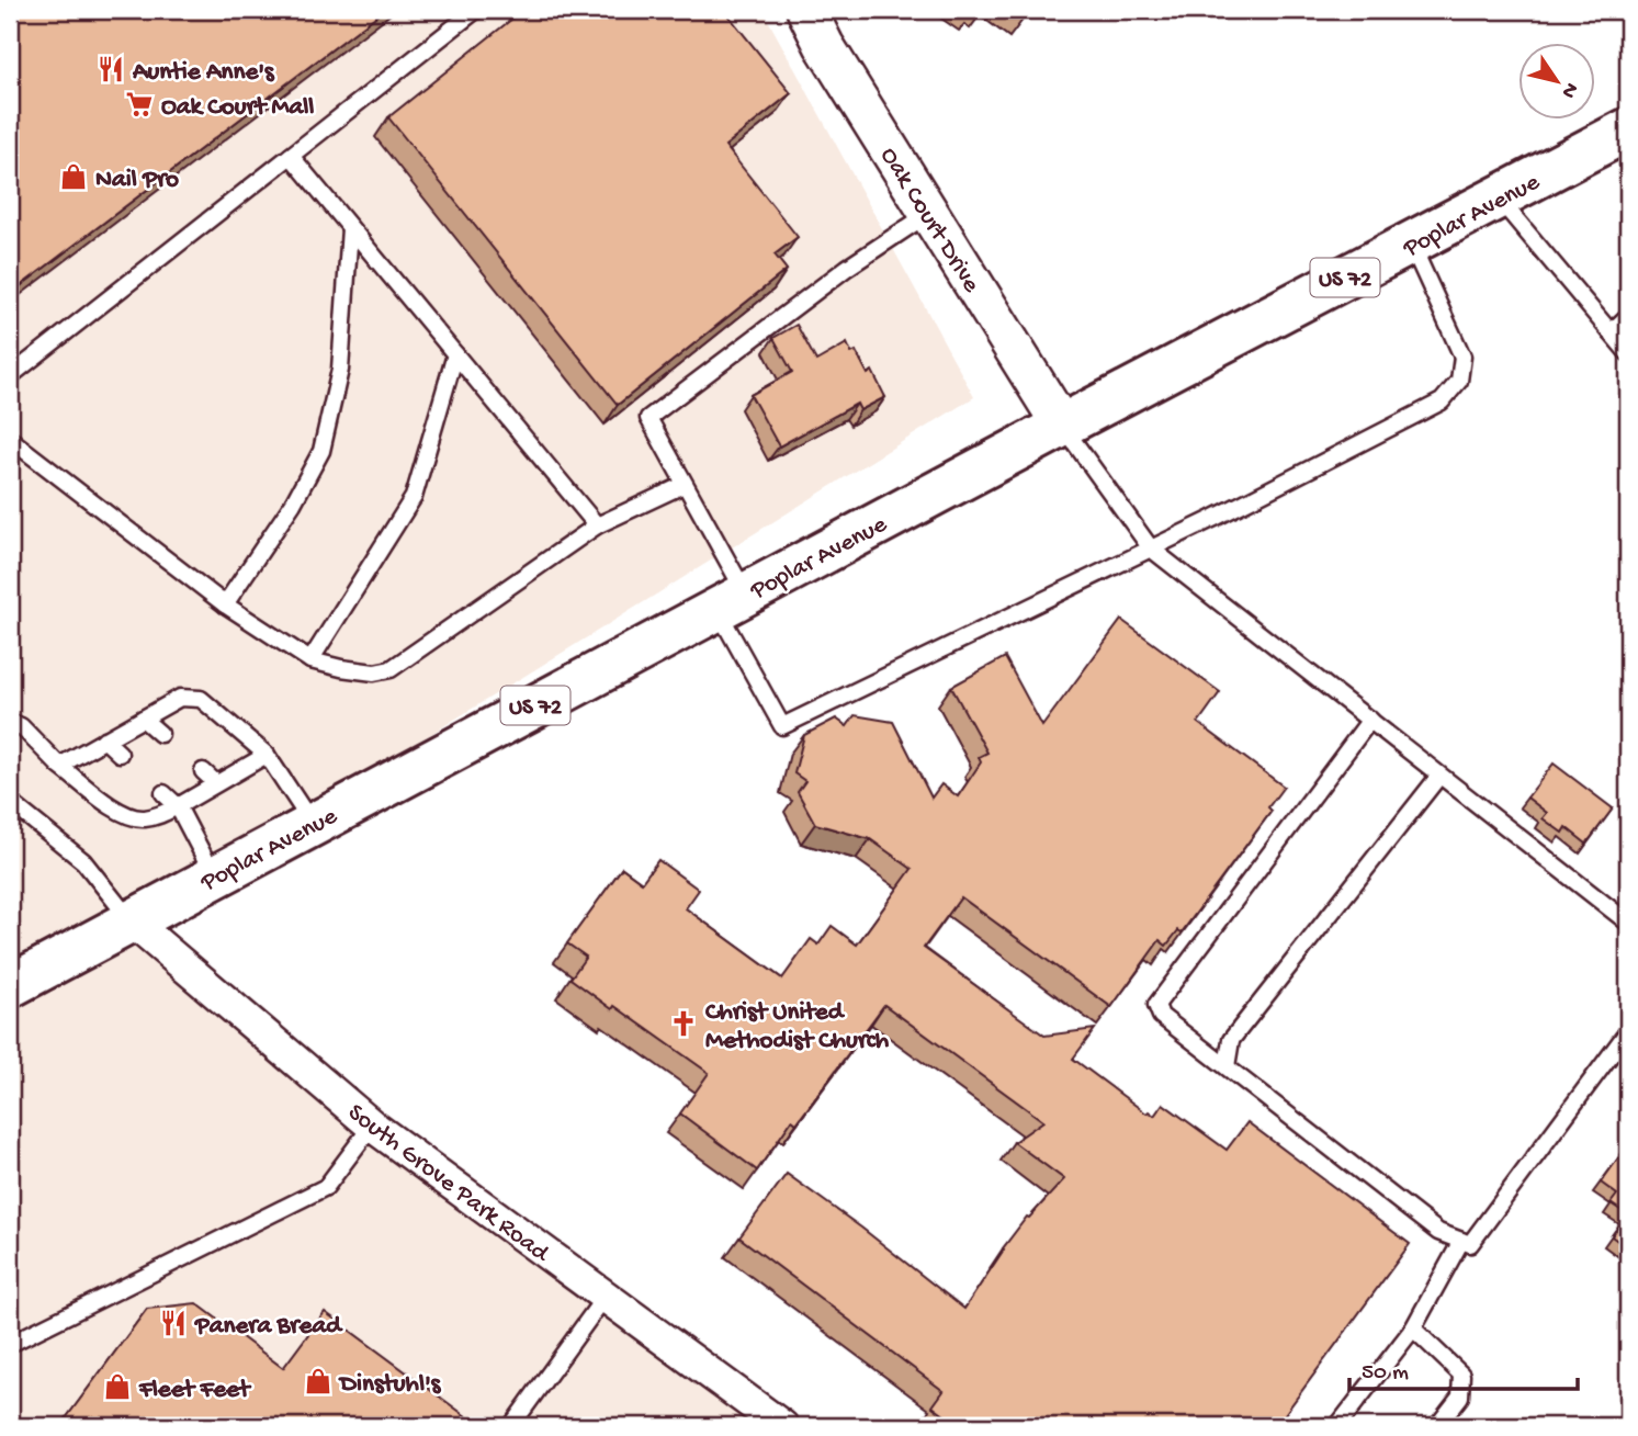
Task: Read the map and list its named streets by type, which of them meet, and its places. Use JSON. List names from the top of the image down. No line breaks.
{"streets":{"main road":["Poplar Avenue","US 72"],"street":["Oak Court Drive","South Grove Park Road"]},"crossings":[["Poplar Avenue","Oak Court Drive"],["Poplar Avenue","South Grove Park Road"]],"places":{"restaurant":["Auntie Anne's","Panera Bread"],"supermarket":["Oak Court Mall"],"shop":["Nail Pro","Dinstuhl's","Fleet Feet"],"church":["Christ United Methodist Church"]},"scale_bar":"50 m","north":"bottom right"}
